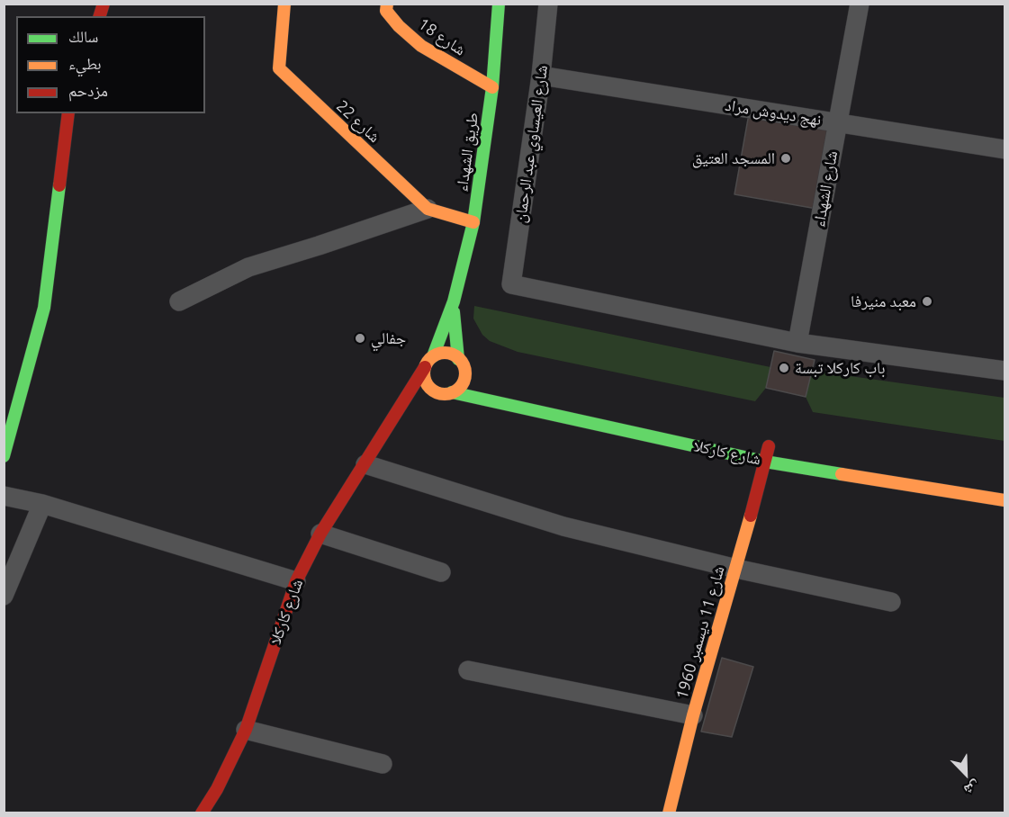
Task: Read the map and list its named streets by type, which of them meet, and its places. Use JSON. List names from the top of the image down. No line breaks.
{"streets":{"main road":["شارع 18","شارع 22","طريق الشهداء","شارع كاركلا","شارع 11 ديسمبر 1960"],"street":["نهج ديدوش مراد","شارع العيساوي عبد الرحمان","شارع الشهداء"]},"crossings":[["شارع 18","طريق الشهداء"],["نهج ديدوش مراد","شارع العيساوي عبد الرحمان"],["نهج ديدوش مراد","شارع الشهداء"],["شارع 22","طريق الشهداء"],["شارع العيساوي عبد الرحمان","شارع الشهداء"],["شارع كاركلا","شارع 11 ديسمبر 1960"]],"places":["المسجد العتيق","معبد منيرفا","جفالي","باب كاركلا تبسة"],"legend":["سالك","بطيء","مزدحم"],"north":"bottom right"}
